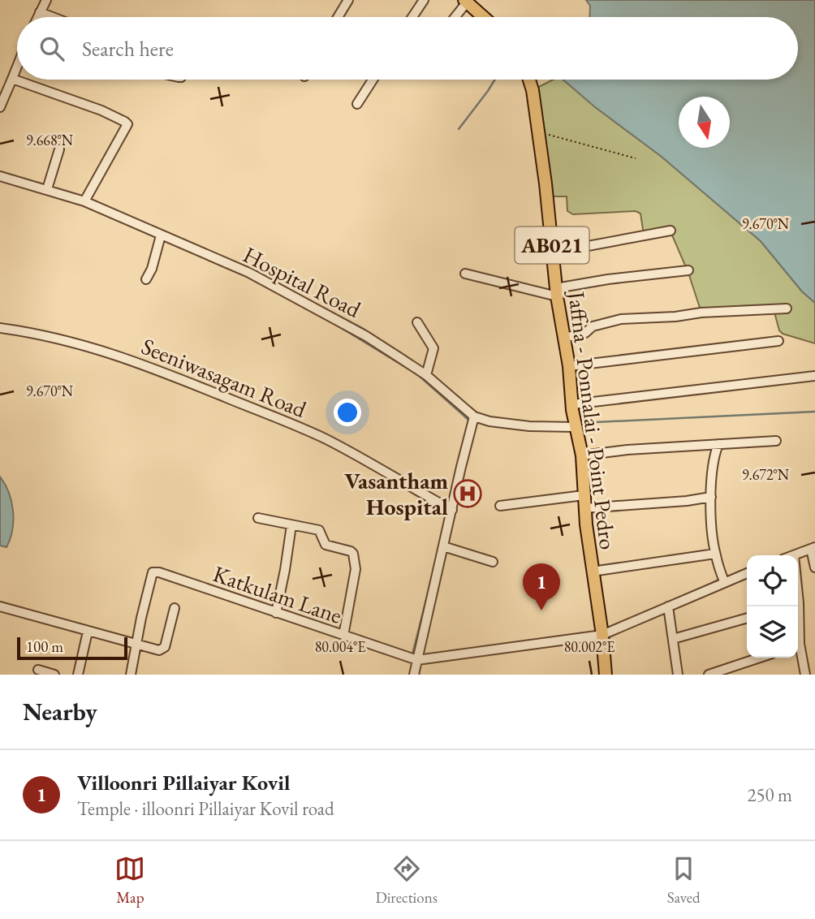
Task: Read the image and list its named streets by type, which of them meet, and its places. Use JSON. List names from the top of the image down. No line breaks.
{"streets":{"main road":["AB021","Jaffna - Ponnalai - Point Pedro"],"street":["Hospital Road","Seeniwasagam Road","Katkulam Lane"]},"crossings":[["Hospital Road","Jaffna - Ponnalai - Point Pedro"]],"places":{"hospital":["Vasantham Hospital"]},"scale_bar":"100 m","north":"bottom","page":{"search":"Search here","pins":"1","scale":"100 m","heading":"Nearby","list":[{"mark":"1","name":"Villoonri Pillaiyar Kovil","note":"Temple · illoonri Pillaiyar Kovil road","value":"250 m"}],"nav":["Map","Directions","Saved"]},"coordinates":["9.668°N","9.670°N","9.672°N","80.004°E","80.002°E"]}
